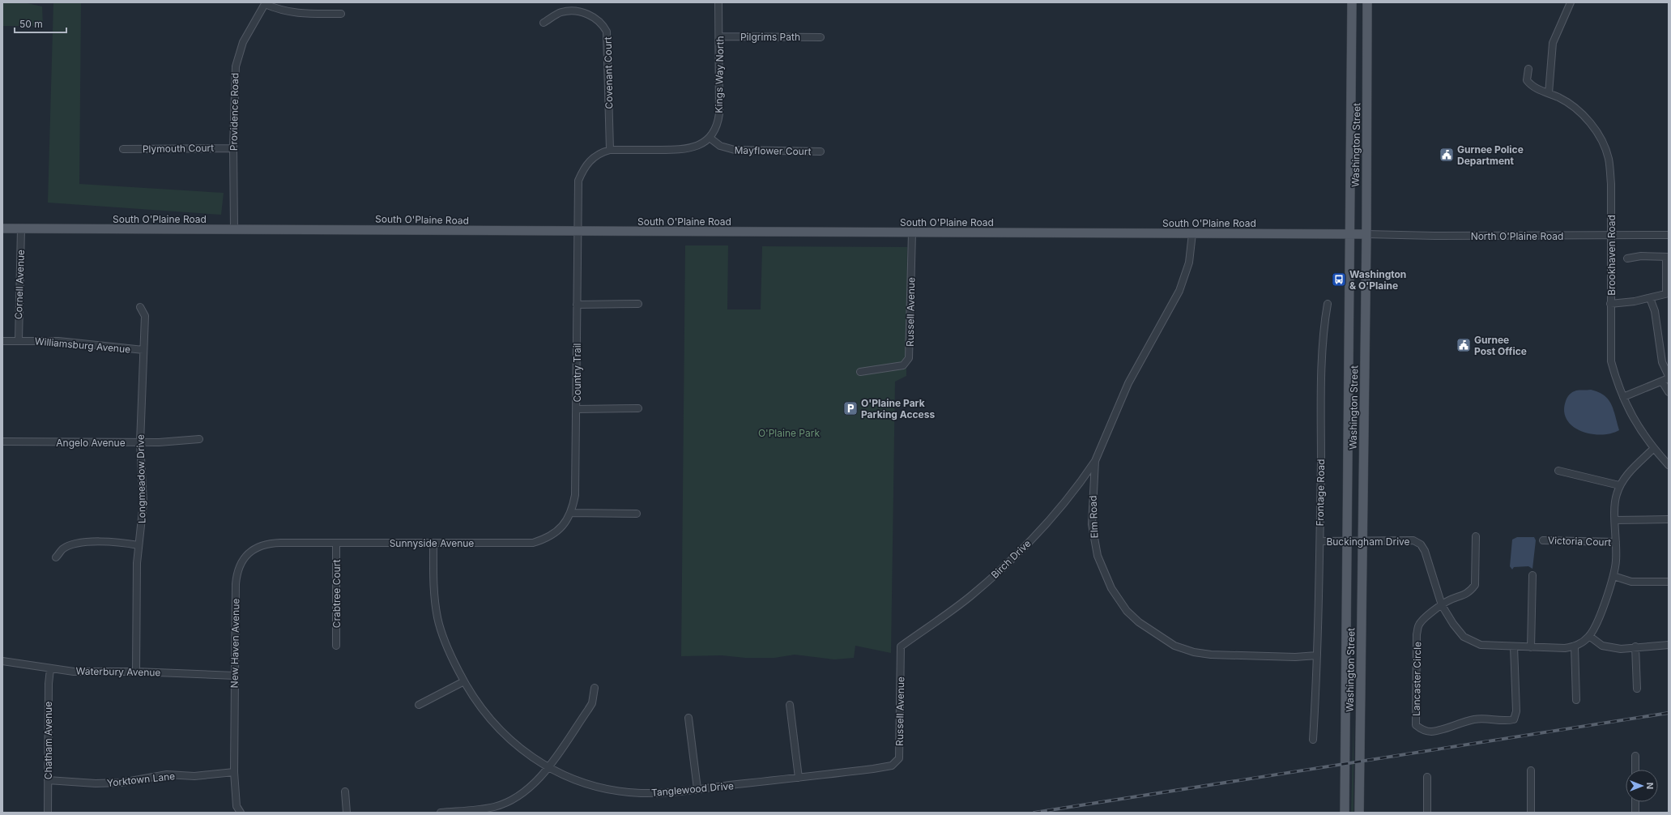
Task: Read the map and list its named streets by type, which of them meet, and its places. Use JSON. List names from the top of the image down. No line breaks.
{"streets":{"main road":["Washington Street","South O'Plaine Road"],"street":["Pilgrims Path","Covenant Court","Kings Way North","Providence Road","Plymouth Court","Mayflower Court","North O'Plaine Road","Brookhaven Road","Cornell Avenue","Russell Avenue","Williamsburg Avenue","Country Trail","Angelo Avenue","Longmeadow Drive","Frontage Road","Elm Road","Buckingham Drive","Victoria Court","Sunnyside Avenue","Birch Drive","Crabtree Court","New Haven Avenue","Waterbury Avenue","Lancaster Circle","Chatham Avenue","Yorktown Lane","Tanglewood Drive"]},"crossings":[["Pilgrims Path","Kings Way North"],["Kings Way North","Mayflower Court"],["Providence Road","Plymouth Court"],["Providence Road","South O'Plaine Road"],["Washington Street","South O'Plaine Road"],["Washington Street","North O'Plaine Road"],["Washington Street","Buckingham Drive"],["South O'Plaine Road","North O'Plaine Road"],["South O'Plaine Road","Cornell Avenue"],["South O'Plaine Road","Russell Avenue"],["South O'Plaine Road","Country Trail"],["South O'Plaine Road","Elm Road"],["North O'Plaine Road","Brookhaven Road"],["Brookhaven Road","Buckingham Drive"],["Cornell Avenue","Williamsburg Avenue"],["Russell Avenue","Birch Drive"],["Russell Avenue","Tanglewood Drive"],["Williamsburg Avenue","Longmeadow Drive"],["Country Trail","Sunnyside Avenue"],["Angelo Avenue","Longmeadow Drive"],["Longmeadow Drive","Waterbury Avenue"],["Frontage Road","Elm Road"],["Frontage Road","Buckingham Drive"],["Elm Road","Birch Drive"],["Buckingham Drive","Victoria Court"],["Buckingham Drive","Lancaster Circle"],["Sunnyside Avenue","Crabtree Court"],["Sunnyside Avenue","New Haven Avenue"],["Sunnyside Avenue","Tanglewood Drive"],["New Haven Avenue","Waterbury Avenue"],["New Haven Avenue","Yorktown Lane"],["Waterbury Avenue","Chatham Avenue"],["Chatham Avenue","Yorktown Lane"]],"parks":["O'Plaine Park"],"places":{"public building":["Gurnee Police Department","Gurnee Post Office"],"bus stop":["Washington & O'Plaine"],"parking":["O'Plaine Park Parking Access"]},"scale_bar":"50 m","north":"right"}
